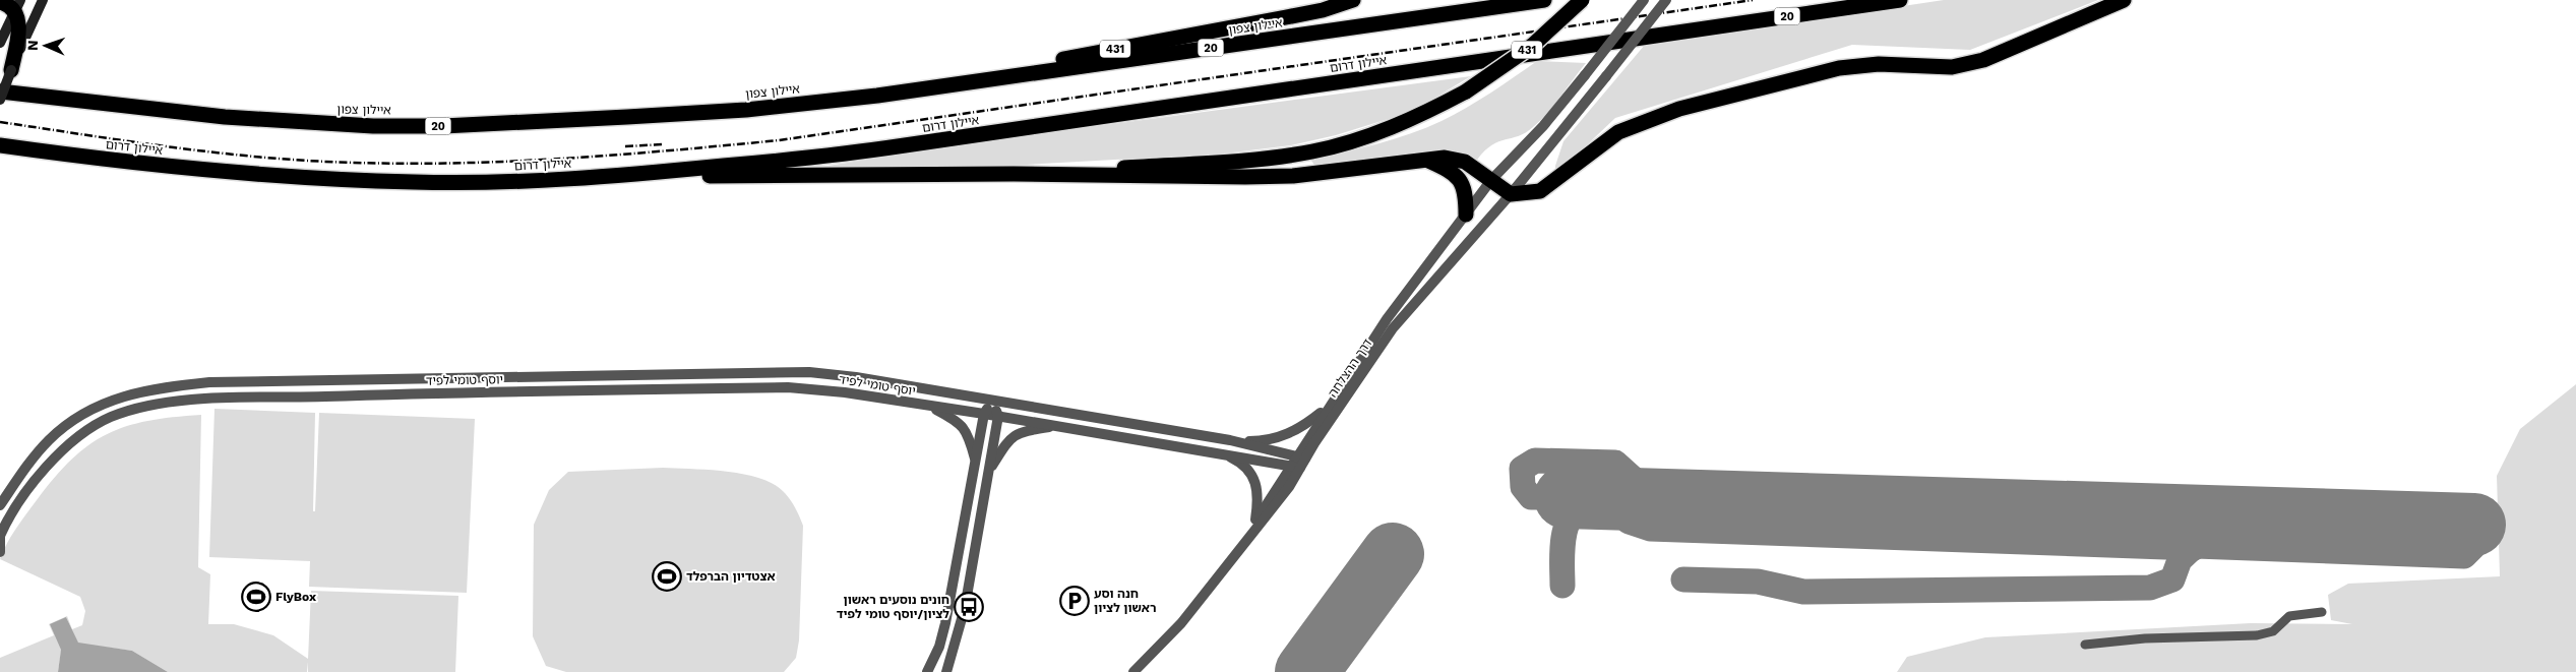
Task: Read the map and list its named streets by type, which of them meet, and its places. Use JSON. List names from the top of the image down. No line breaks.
{"streets":{"highway":["20","איילון צפון","431","איילון דרום"],"street":["דרך ההצלחה","יוסף טומי לפיד"]},"crossings":[["איילון צפון","431"],["דרך ההצלחה","יוסף טומי לפיד"]],"places":{"sports":["אצטדיון הברפלד","FlyBox"],"parking":["חנה וסע ראשון לציון"],"bus stop":["חונים נוסעים ראשון לציון/יוסף טומי לפיד"]},"north":"left"}
